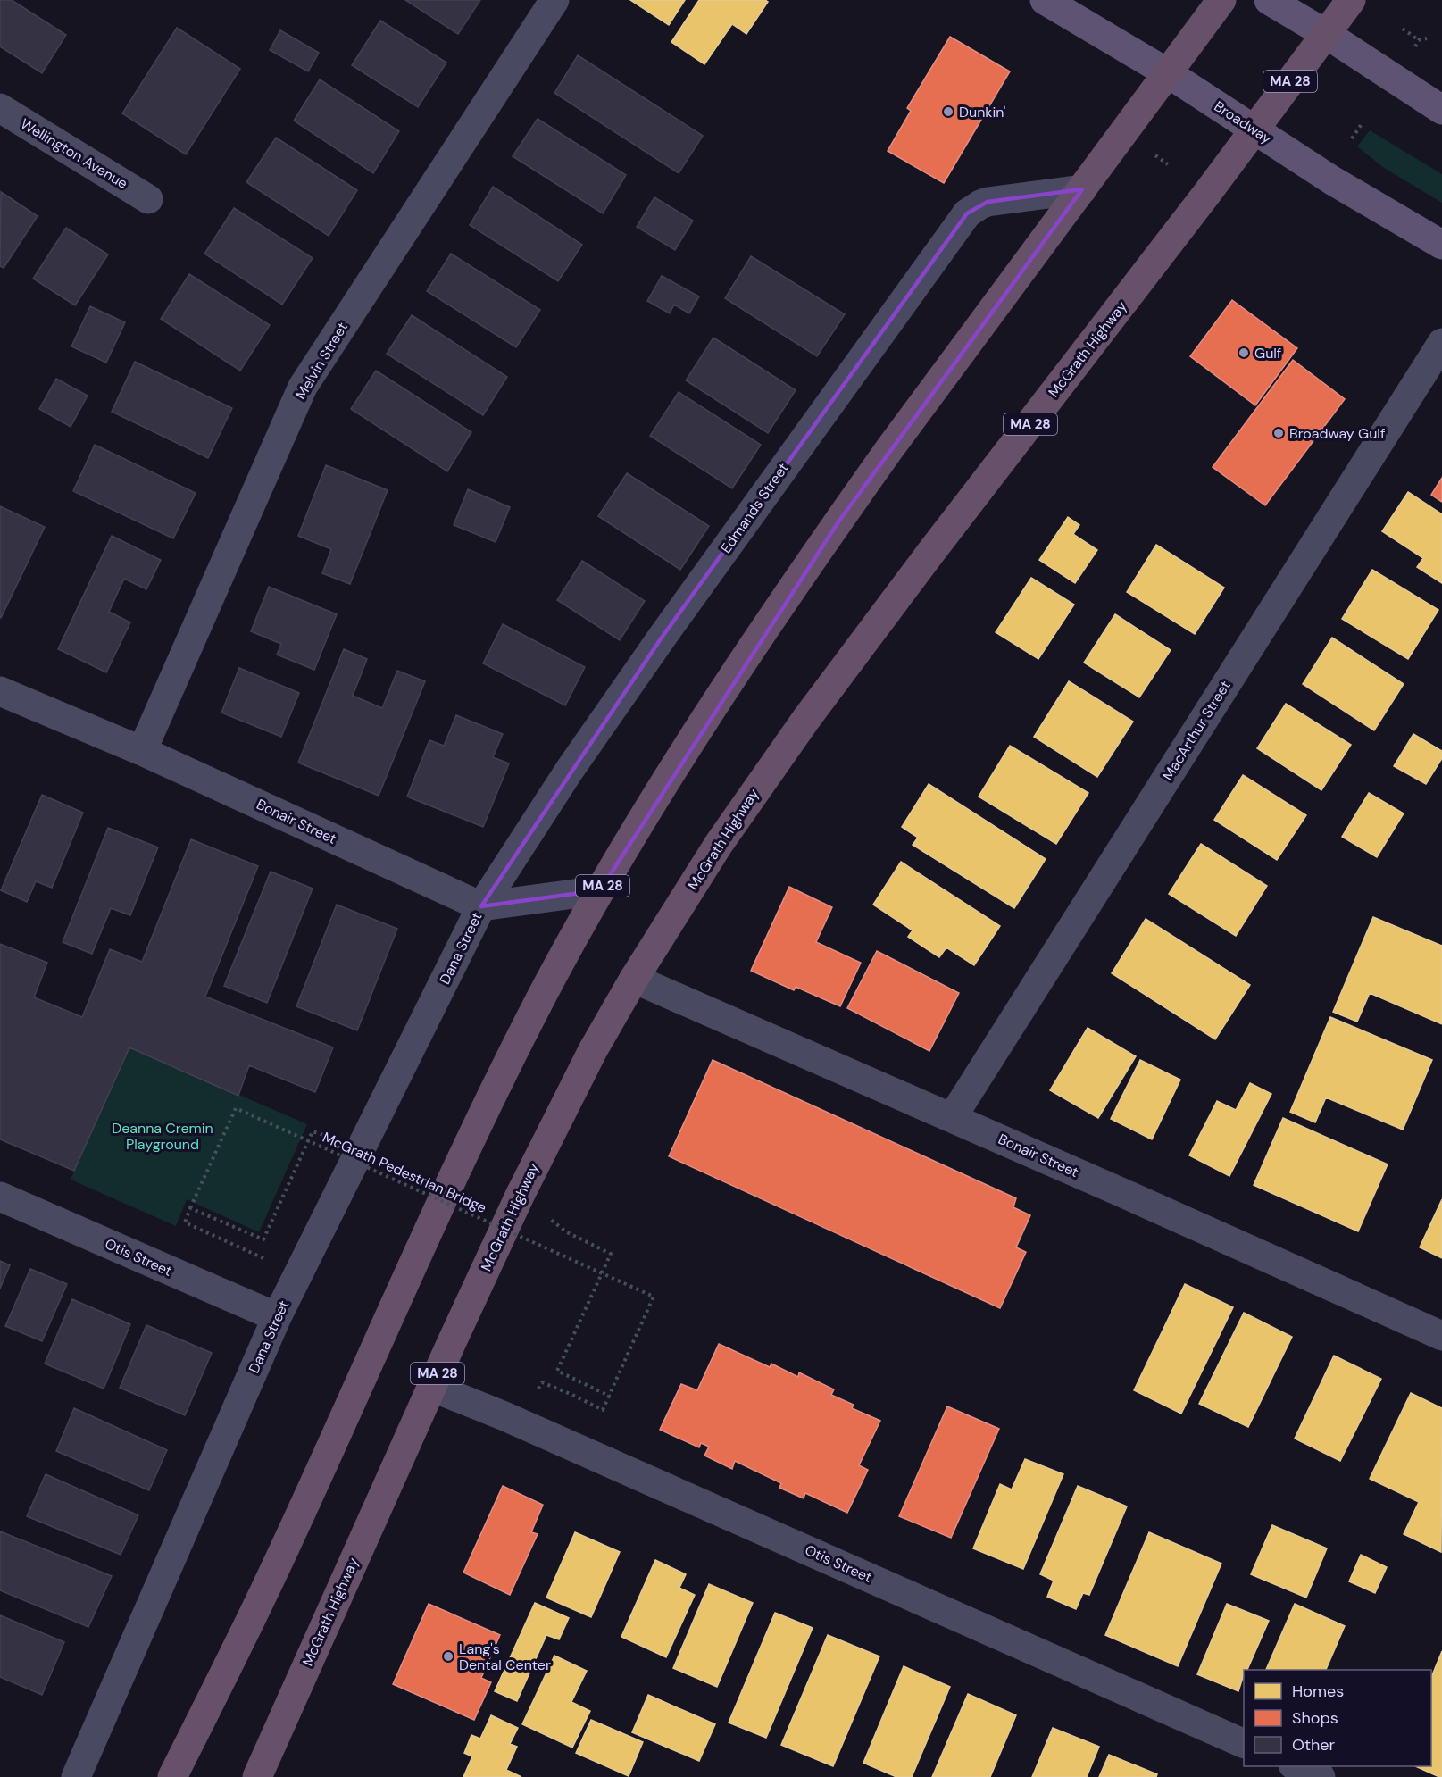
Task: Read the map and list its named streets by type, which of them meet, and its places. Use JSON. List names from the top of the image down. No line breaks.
{"streets":{"highway":["MA 28","McGrath Highway"],"main road":["Broadway"],"street":["Wellington Avenue","Melvin Street","Edmands Street","MacArthur Street","Bonair Street","Dana Street","Otis Street"],"path":["McGrath Pedestrian Bridge"]},"crossings":[["MA 28","Broadway"],["MA 28","Edmands Street"],["Broadway","McGrath Highway"],["McGrath Highway","Bonair Street"],["McGrath Highway","Otis Street"],["Melvin Street","Bonair Street"],["Edmands Street","Bonair Street"],["Edmands Street","Dana Street"],["MacArthur Street","Bonair Street"],["Bonair Street","Dana Street"],["Dana Street","Otis Street"]],"parks":["Deanna Cremin Playground"],"places":["Dunkin'","Gulf","Broadway Gulf","Lang's Dental Center"],"legend":["Homes","Shops","Other"]}
